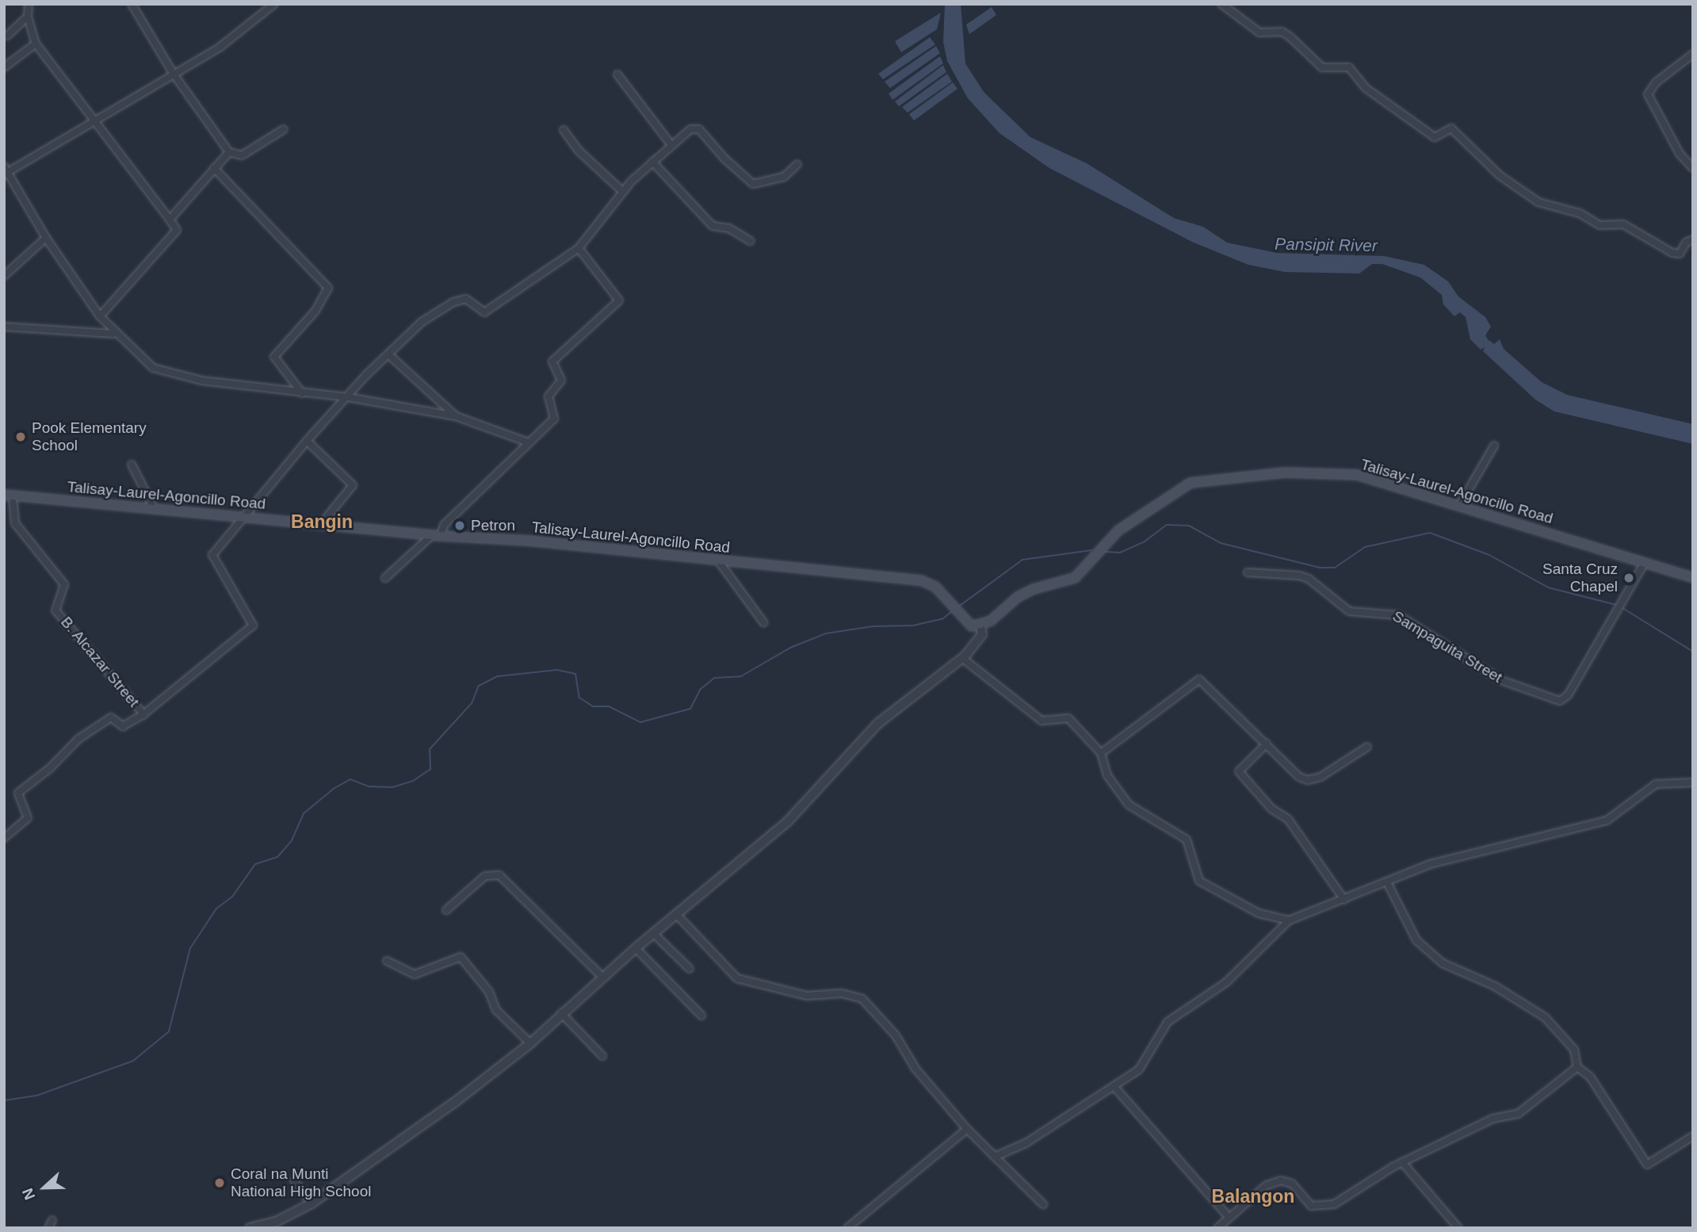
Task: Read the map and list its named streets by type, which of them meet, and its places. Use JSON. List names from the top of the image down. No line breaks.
{"streets":{"main road":["Talisay-Laurel-Agoncillo Road"],"street":["Sampaguita Street","B. Alcazar Street"]},"crossings":[["Talisay-Laurel-Agoncillo Road","Sampaguita Street"],["Talisay-Laurel-Agoncillo Road","B. Alcazar Street"]],"districts":["Bangin","Balangon"],"water":["Pansipit River"],"places":["Pook Elementary School","Petron","Santa Cruz Chapel","Coral na Munti National High School"],"north":"left"}
